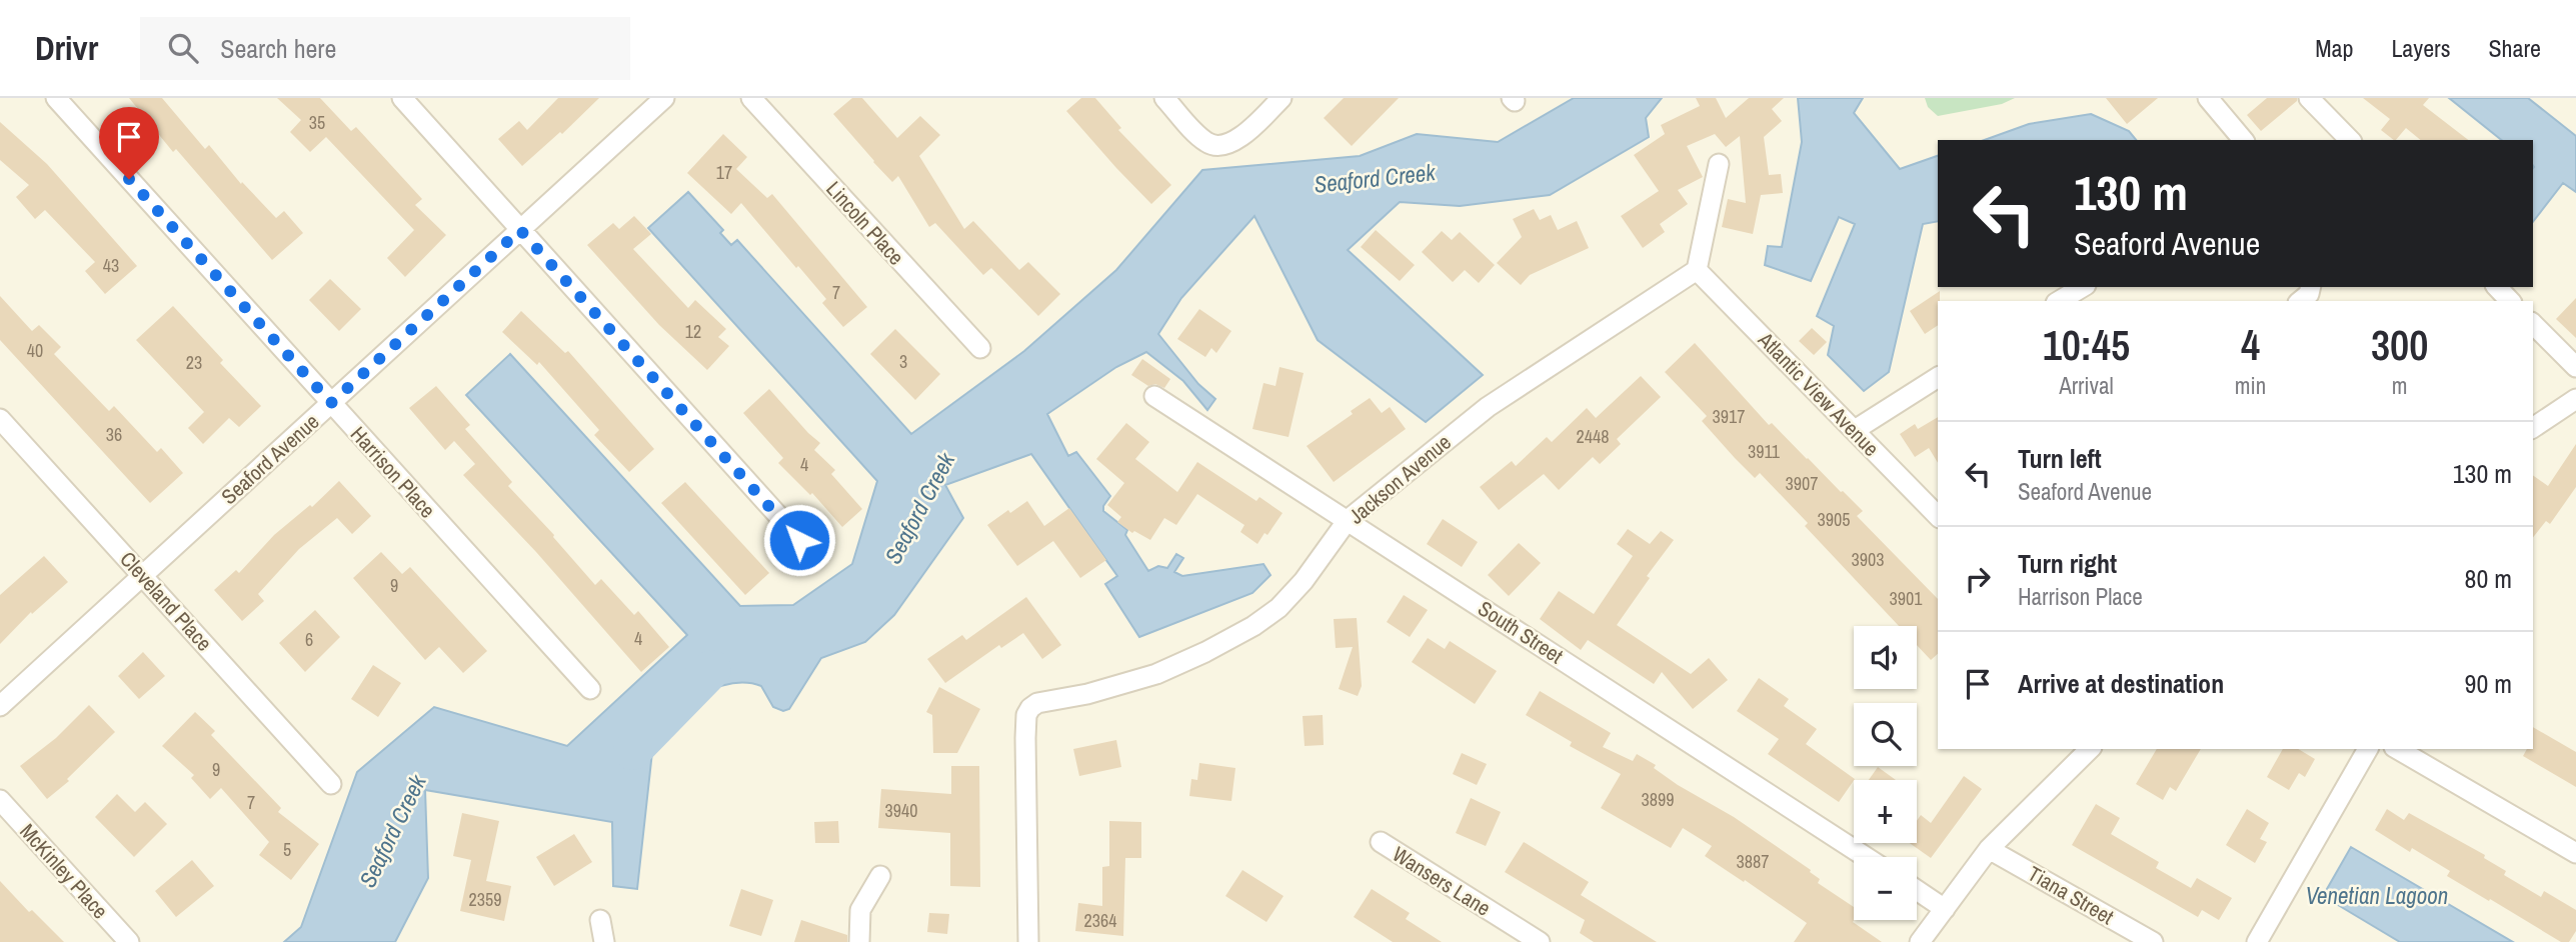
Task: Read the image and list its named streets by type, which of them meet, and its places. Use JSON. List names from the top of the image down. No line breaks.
{"streets":{"street":["Lincoln Place","Atlantic View Avenue","Seaford Avenue","Harrison Place","Jackson Avenue","Cleveland Place","South Street","McKinley Place","Wansers Lane","Tiana Street"]},"crossings":[["Atlantic View Avenue","Jackson Avenue"],["Seaford Avenue","Harrison Place"],["Seaford Avenue","Cleveland Place"],["Jackson Avenue","South Street"]],"water":["Seaford Creek","Venetian Lagoon"],"house_numbers":["35","17","43","7","12","40","3","23","3917","36","2448","3911","4","3907","3905","3903","9","3901","4","6","9","3899","7","3940","5","3887","2359","2364"],"page":{"header":"Drivr","search":"Search here","nav":["Map","Layers","Share"],"turn":["130 m","Seaford Avenue"],"eta":["10:45","Arrival","4","min","300","m"],"list":[{"name":"Turn left","note":"Seaford Avenue","value":"130 m"},{"name":"Turn right","note":"Harrison Place","value":"80 m"},{"name":"Arrive at destination","value":"90 m"}],"map_buttons":["+","−"]}}
